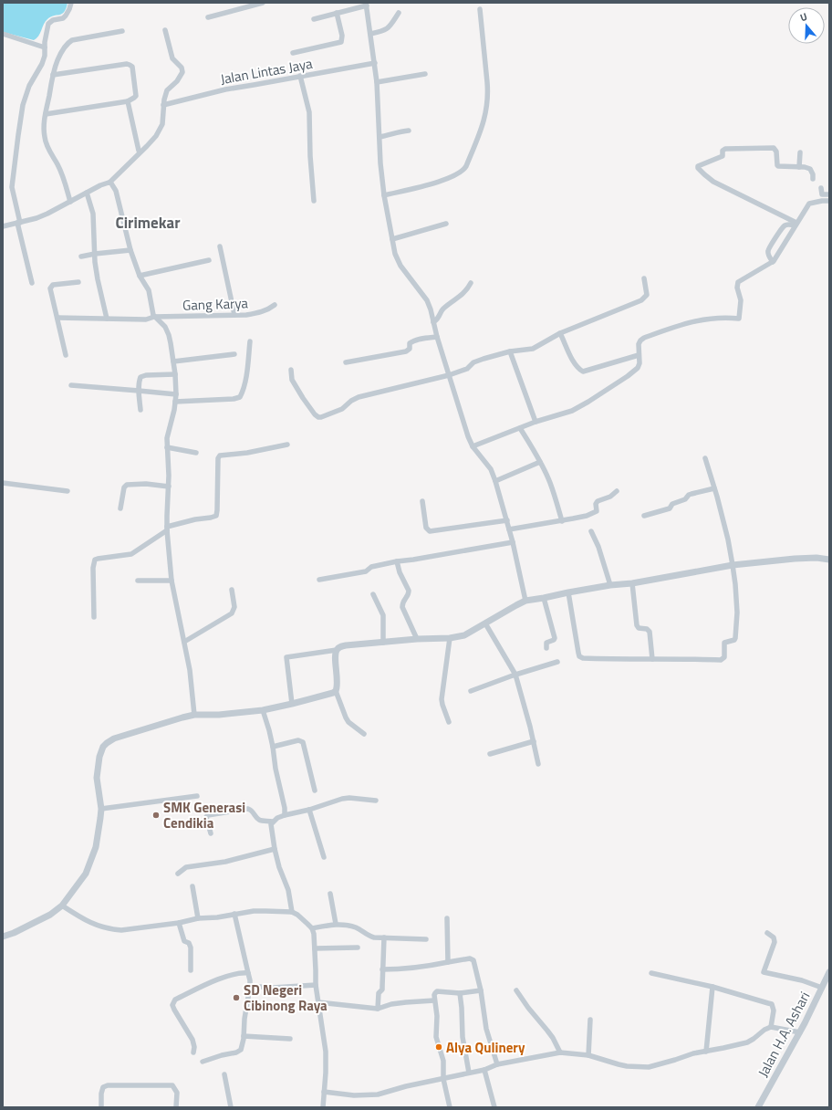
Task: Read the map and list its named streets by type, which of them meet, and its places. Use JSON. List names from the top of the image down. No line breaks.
{"streets":{"street":["Jalan Lintas Jaya","Gang Karya","Jalan H.A. Ashari"]},"districts":["Cirimekar"],"places":["SMK Generasi Cendikia","SD Negeri Cibinong Raya","Alya Qulinery"],"north":"top"}
